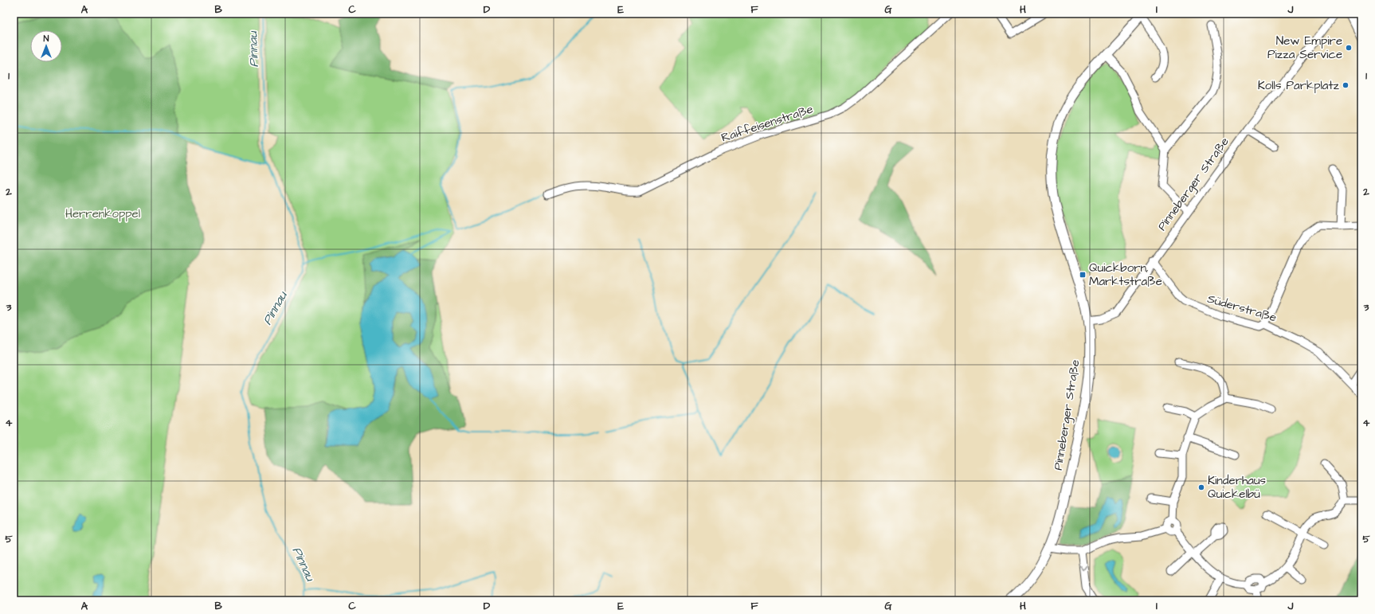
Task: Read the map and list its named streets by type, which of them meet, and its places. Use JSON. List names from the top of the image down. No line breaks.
{"streets":{"main road":["Pinneberger Straße"],"street":["Raiffeisenstraße","Süderstraße"]},"crossings":[["Pinneberger Straße","Süderstraße"]],"water":["Pinnau"],"parks":["Herrenkoppel"],"places":{"other":["New Empire Pizza Service","Kolls Parkplatz","Kinderhaus Quickelbü"],"transit":["Quickborn, Marktstraße"]},"north":"top","grid":{"columns":["A","B","C","D","E","F","G","H","I","J"],"rows":["1","2","3","4","5"]}}
